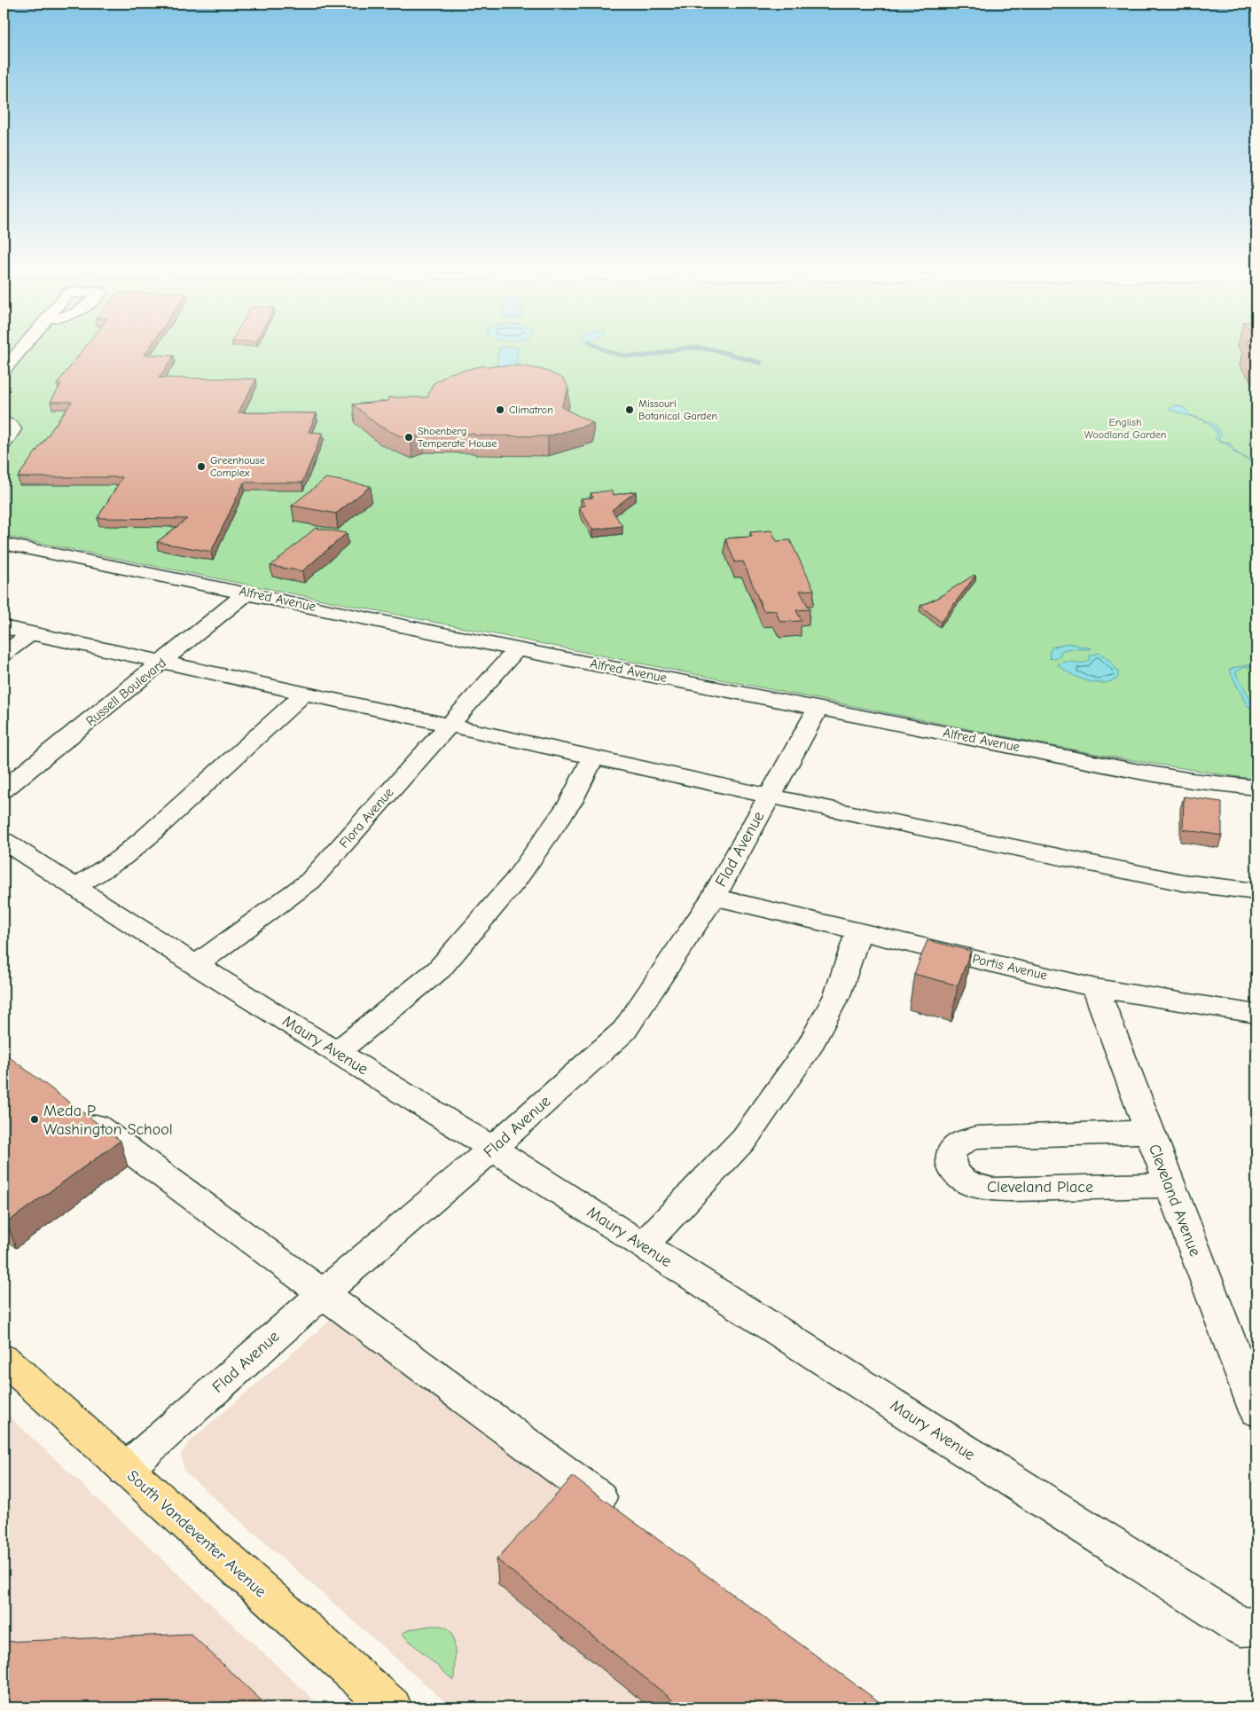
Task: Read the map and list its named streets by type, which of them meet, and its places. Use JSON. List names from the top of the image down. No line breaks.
{"streets":{"main road":["South Vandeventer Avenue"],"street":["Alfred Avenue","Russell Boulevard","Flora Avenue","Flad Avenue","Portis Avenue","Maury Avenue","Cleveland Place","Cleveland Avenue"]},"crossings":[["Alfred Avenue","Russell Boulevard"],["Alfred Avenue","Flora Avenue"],["Alfred Avenue","Flad Avenue"],["Flora Avenue","Maury Avenue"],["Flad Avenue","Portis Avenue"],["Flad Avenue","Maury Avenue"],["Flad Avenue","South Vandeventer Avenue"],["Portis Avenue","Cleveland Avenue"],["Cleveland Place","Cleveland Avenue"]],"parks":["English Woodland Garden"],"places":["Climatron","Missouri Botanical Garden","Shoenberg Temperate House","Greenhouse Complex","Meda P Washington School"]}
